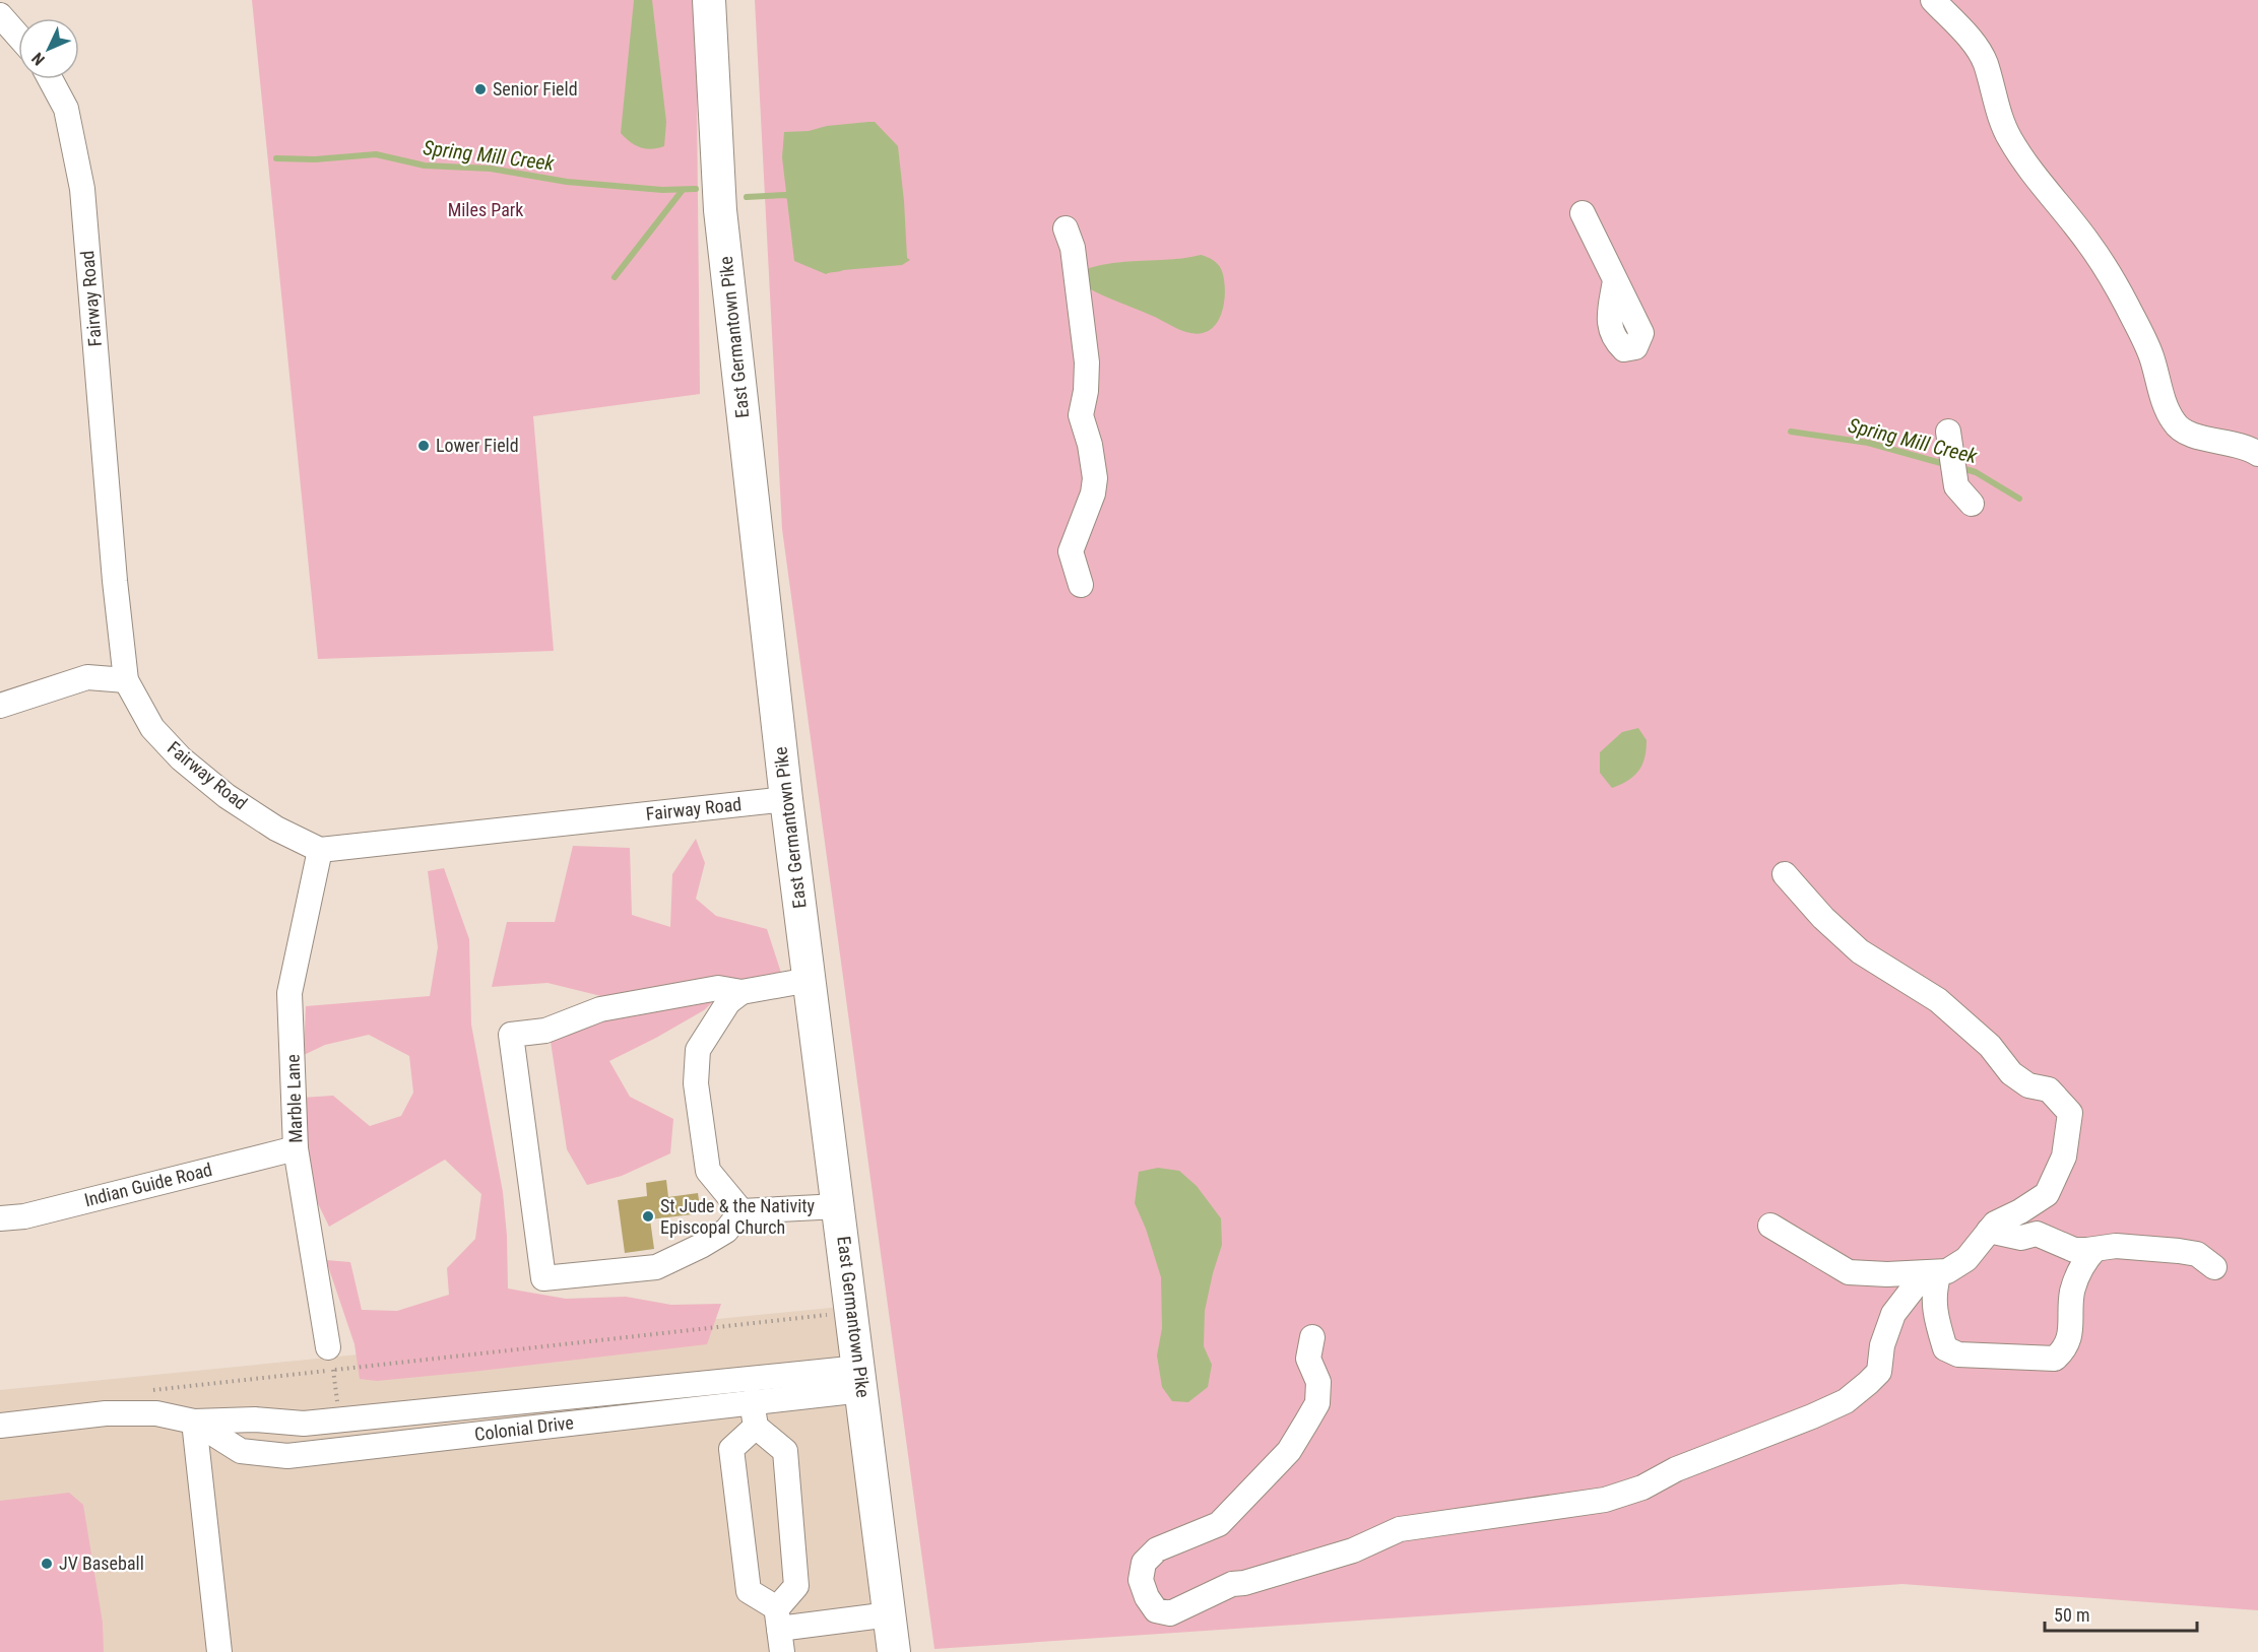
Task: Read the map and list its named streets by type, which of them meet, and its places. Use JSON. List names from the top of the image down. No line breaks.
{"streets":{"main road":["East Germantown Pike"],"street":["Fairway Road","Marble Lane","Indian Guide Road","Colonial Drive"]},"crossings":[["Fairway Road","East Germantown Pike"],["Fairway Road","Marble Lane"],["East Germantown Pike","Colonial Drive"],["Marble Lane","Indian Guide Road"]],"water":["Spring Mill Creek"],"parks":["Miles Park"],"places":["Senior Field","Lower Field","St Jude & the Nativity Episcopal Church","JV Baseball"],"scale_bar":"50 m","north":"bottom left"}
